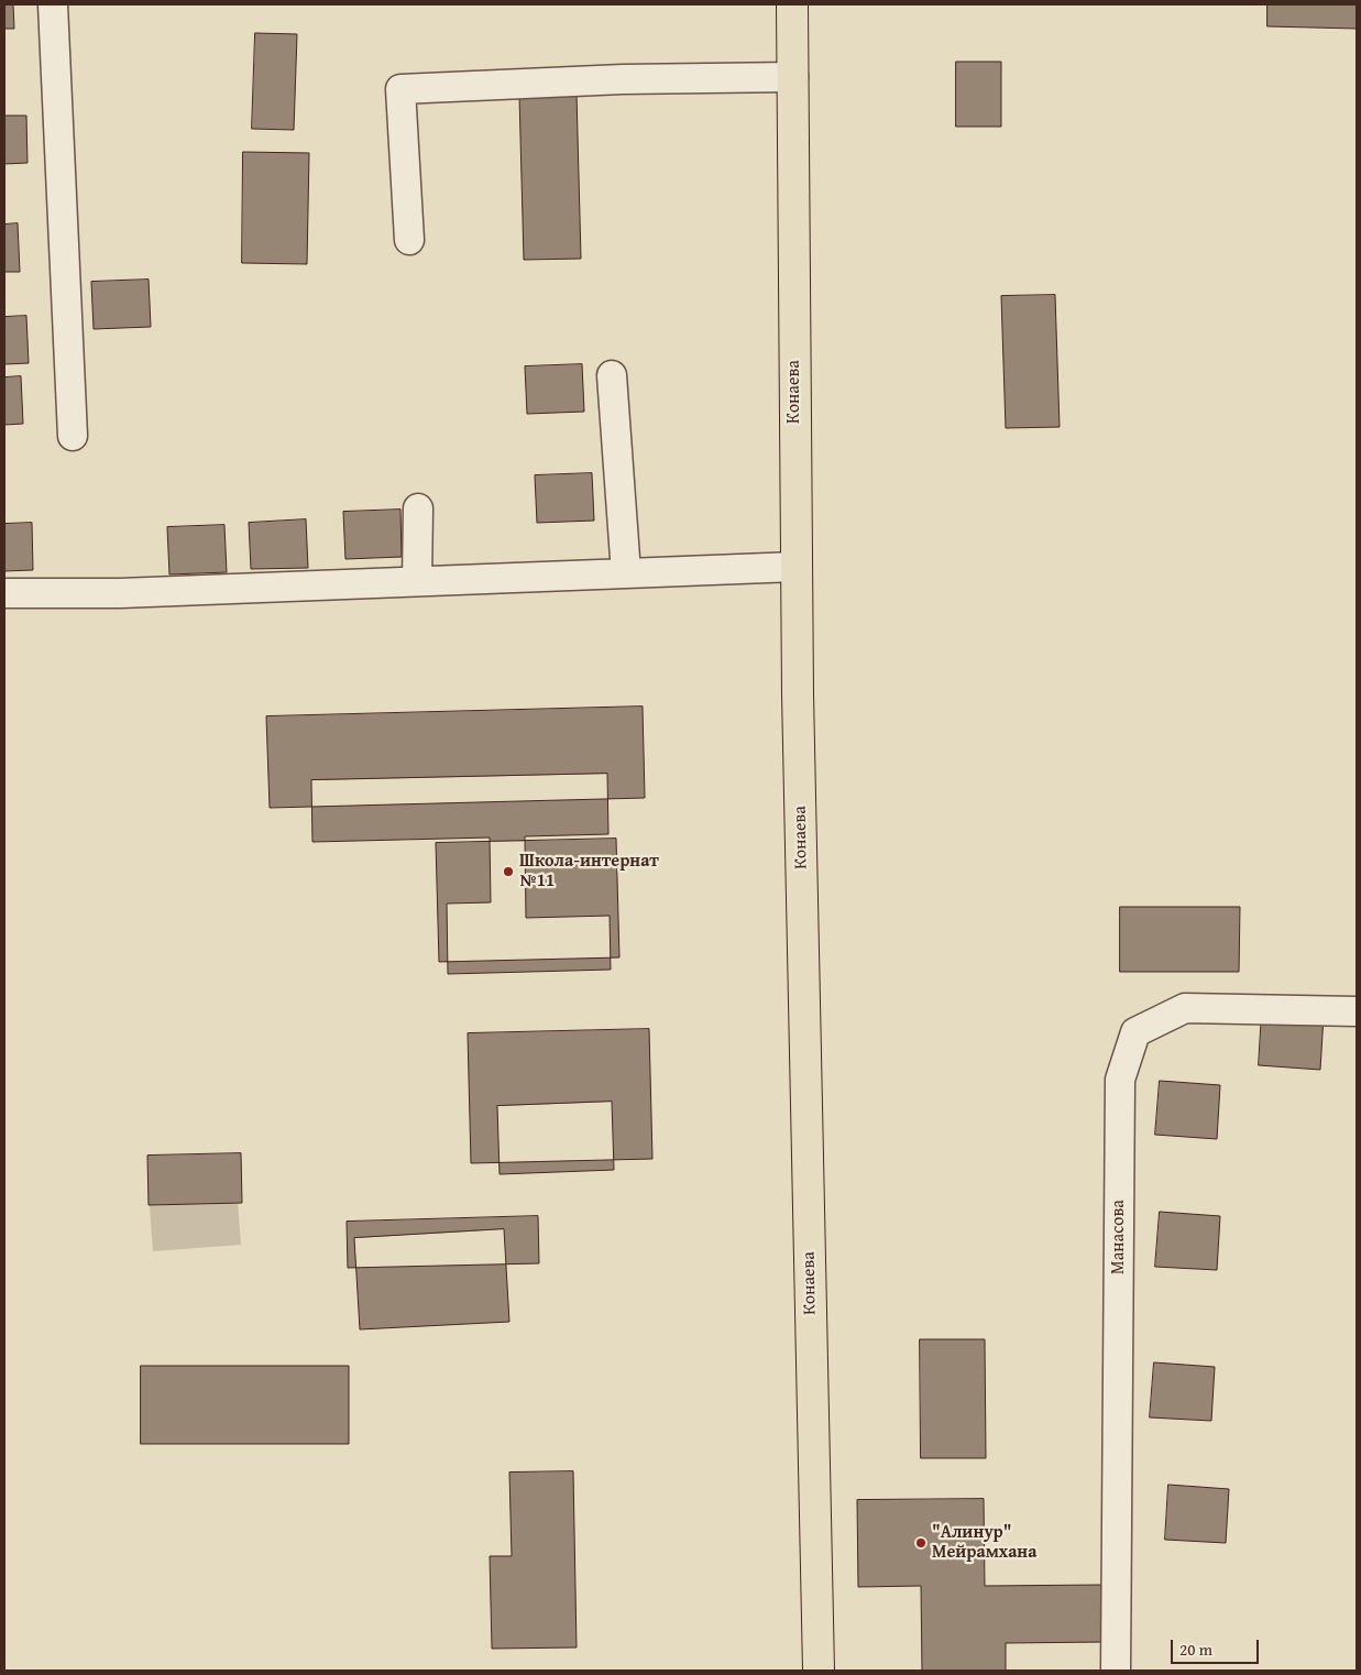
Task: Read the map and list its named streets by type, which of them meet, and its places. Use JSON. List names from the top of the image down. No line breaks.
{"streets":{"main road":["Конаева"],"street":["Манасова"]},"places":["Школа-интернат №11","\"Алинур\" Мейрамхана"],"scale_bar":"20 m"}
